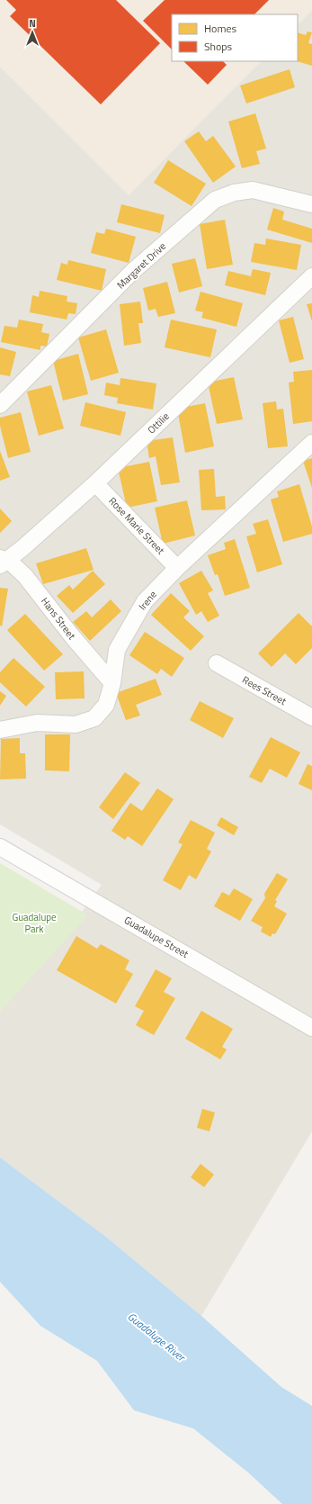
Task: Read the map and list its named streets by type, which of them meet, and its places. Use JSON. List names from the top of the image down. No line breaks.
{"streets":{"street":["Margaret Drive","Ottilie","Rose Marie Street","Irene","Hans Street","Rees Street","Guadalupe Street"]},"crossings":[["Ottilie","Rose Marie Street"],["Ottilie","Hans Street"],["Rose Marie Street","Irene"],["Irene","Hans Street"]],"water":["Guadalupe River"],"parks":["Guadalupe Park"],"legend":["Homes","Shops"],"north":"top"}
